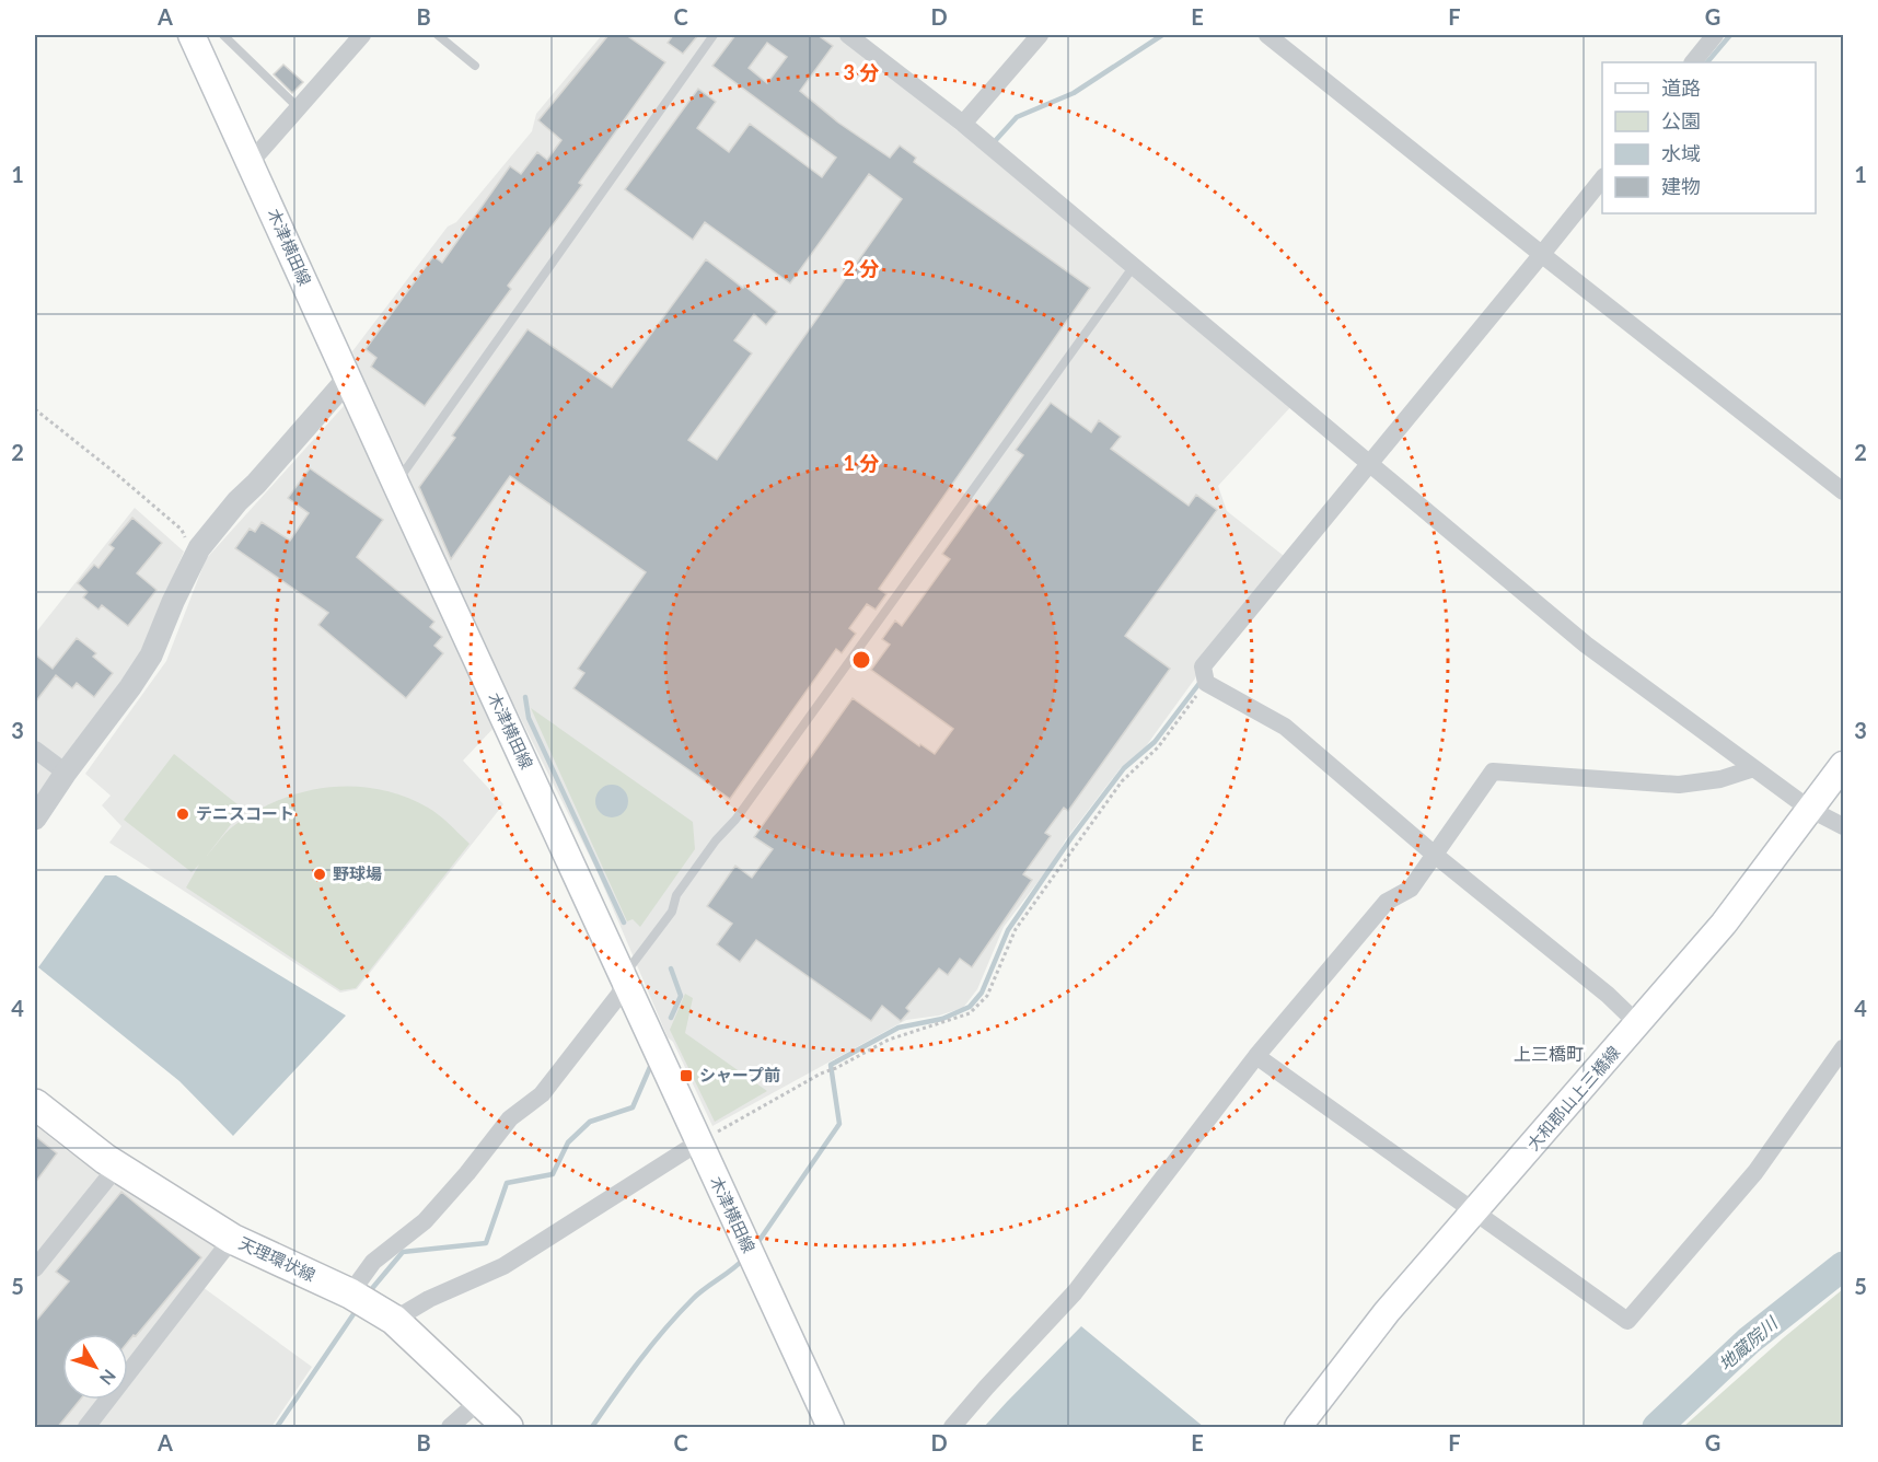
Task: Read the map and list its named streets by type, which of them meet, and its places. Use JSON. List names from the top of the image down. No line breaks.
{"streets":{"main road":["木津横田線","大和郡山上三橋線","天理環状線"]},"districts":["上三橋町"],"water":["地蔵院川"],"places":{"other":["テニスコート","野球場"],"transit":["シャープ前"]},"legend":["道路","公園","水域","建物"],"north":"bottom right","grid":{"columns":["A","B","C","D","E","F","G"],"rows":["1","2","3","4","5"]},"rings":["3 分","2 分","1 分"]}
